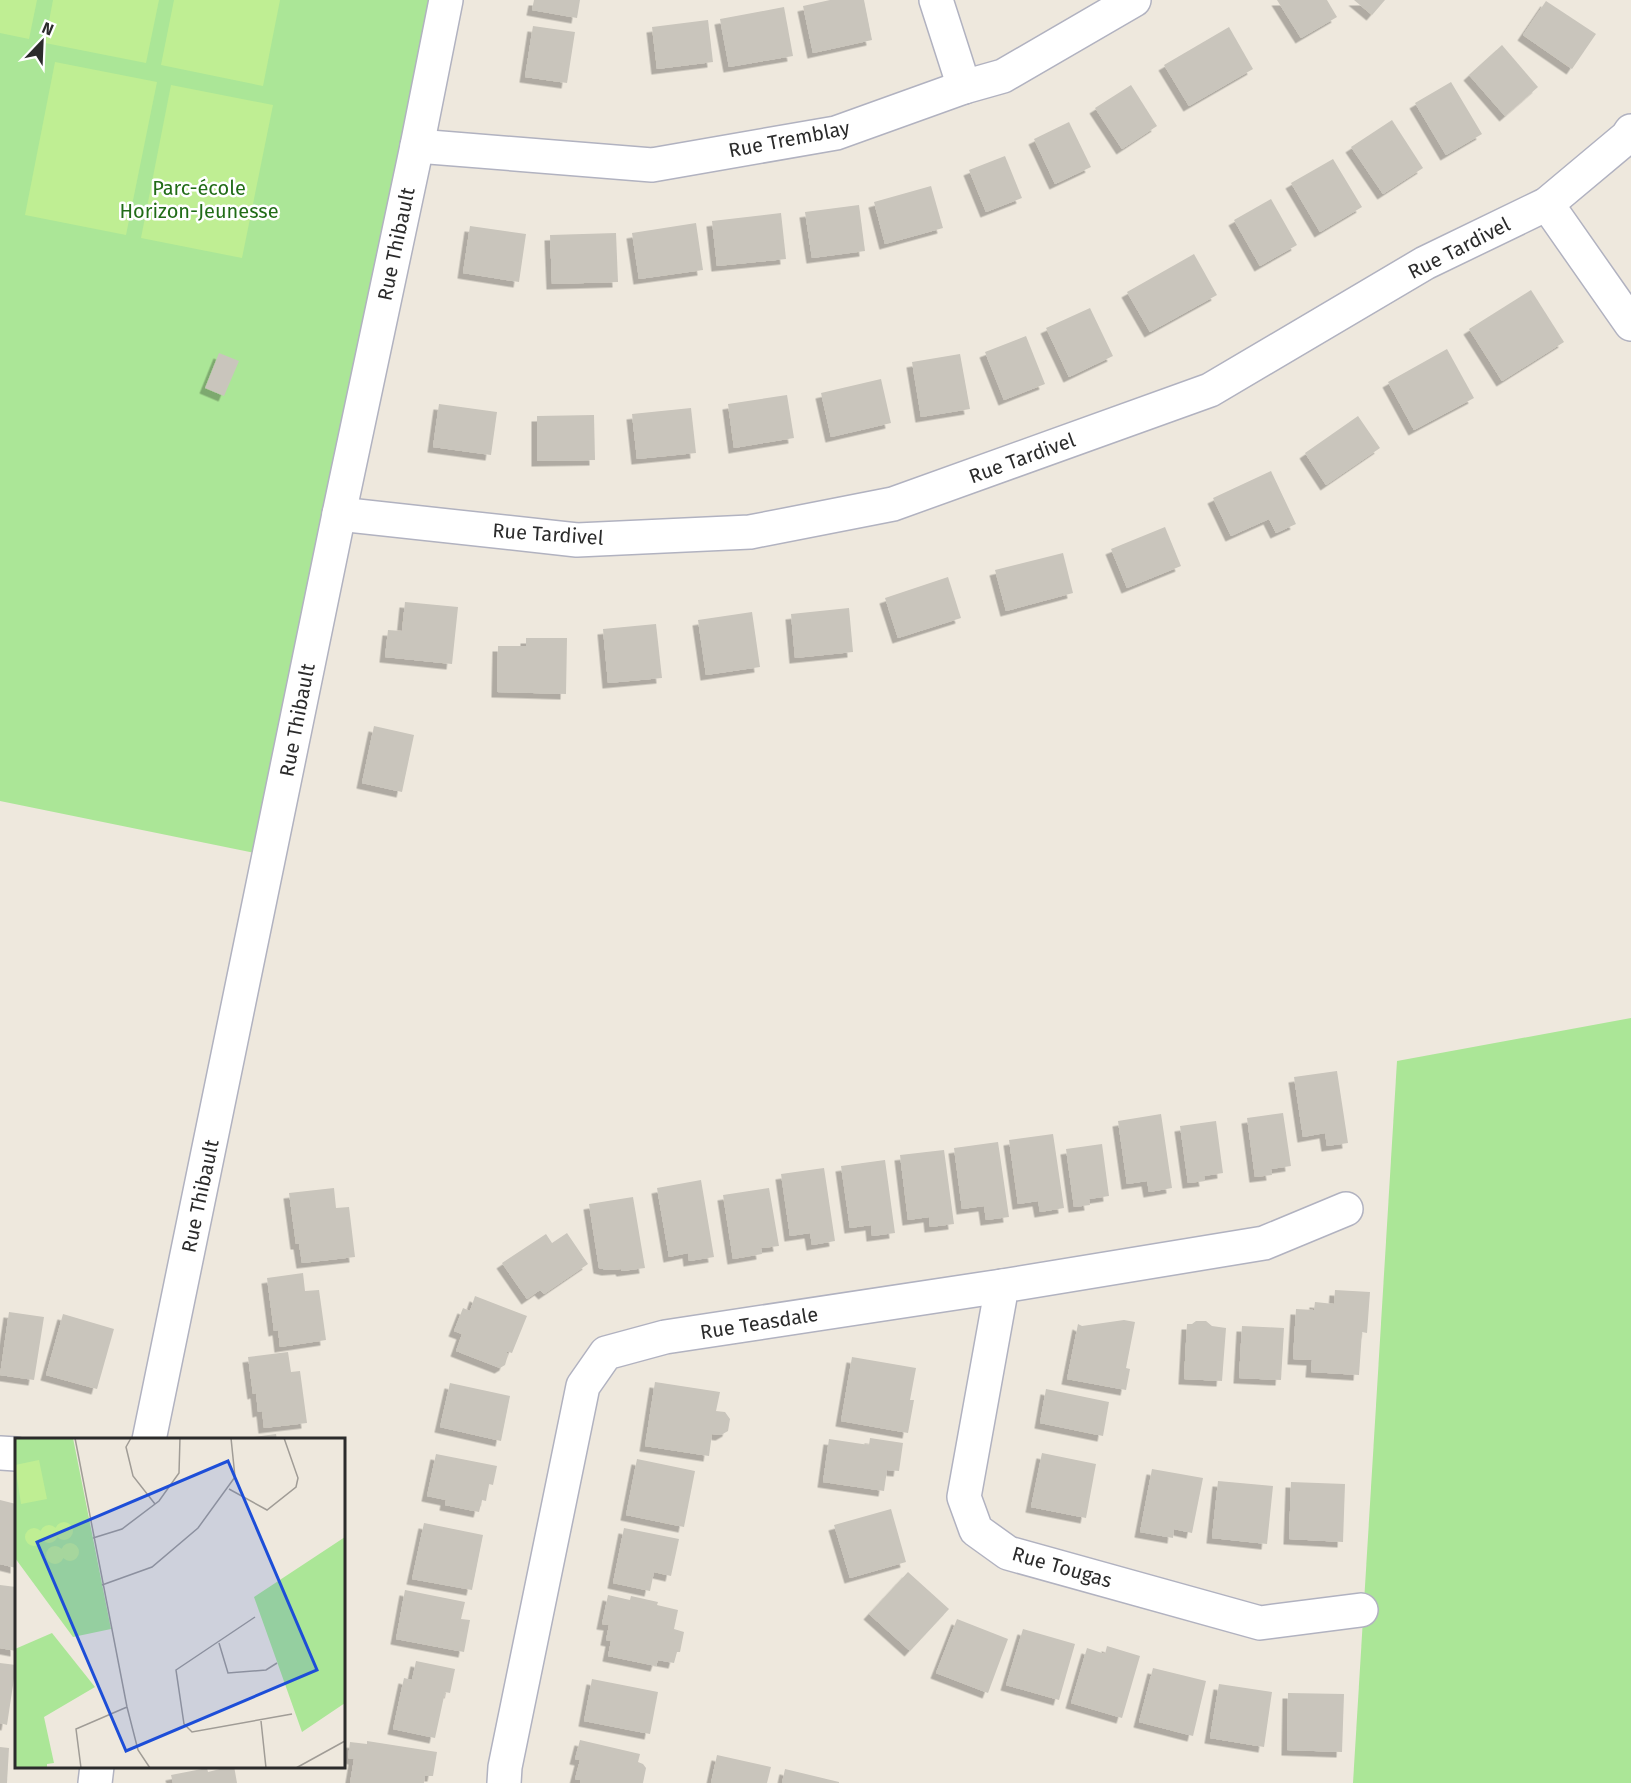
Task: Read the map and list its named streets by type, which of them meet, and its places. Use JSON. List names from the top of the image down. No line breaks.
{"streets":{"street":["Rue Tremblay","Rue Thibault","Rue Tardivel","Rue Teasdale","Rue Tougas"]},"crossings":[["Rue Tremblay","Rue Thibault"],["Rue Thibault","Rue Tardivel"],["Rue Teasdale","Rue Tougas"]],"parks":["Parc-école Horizon-Jeunesse"],"north":"top right"}
